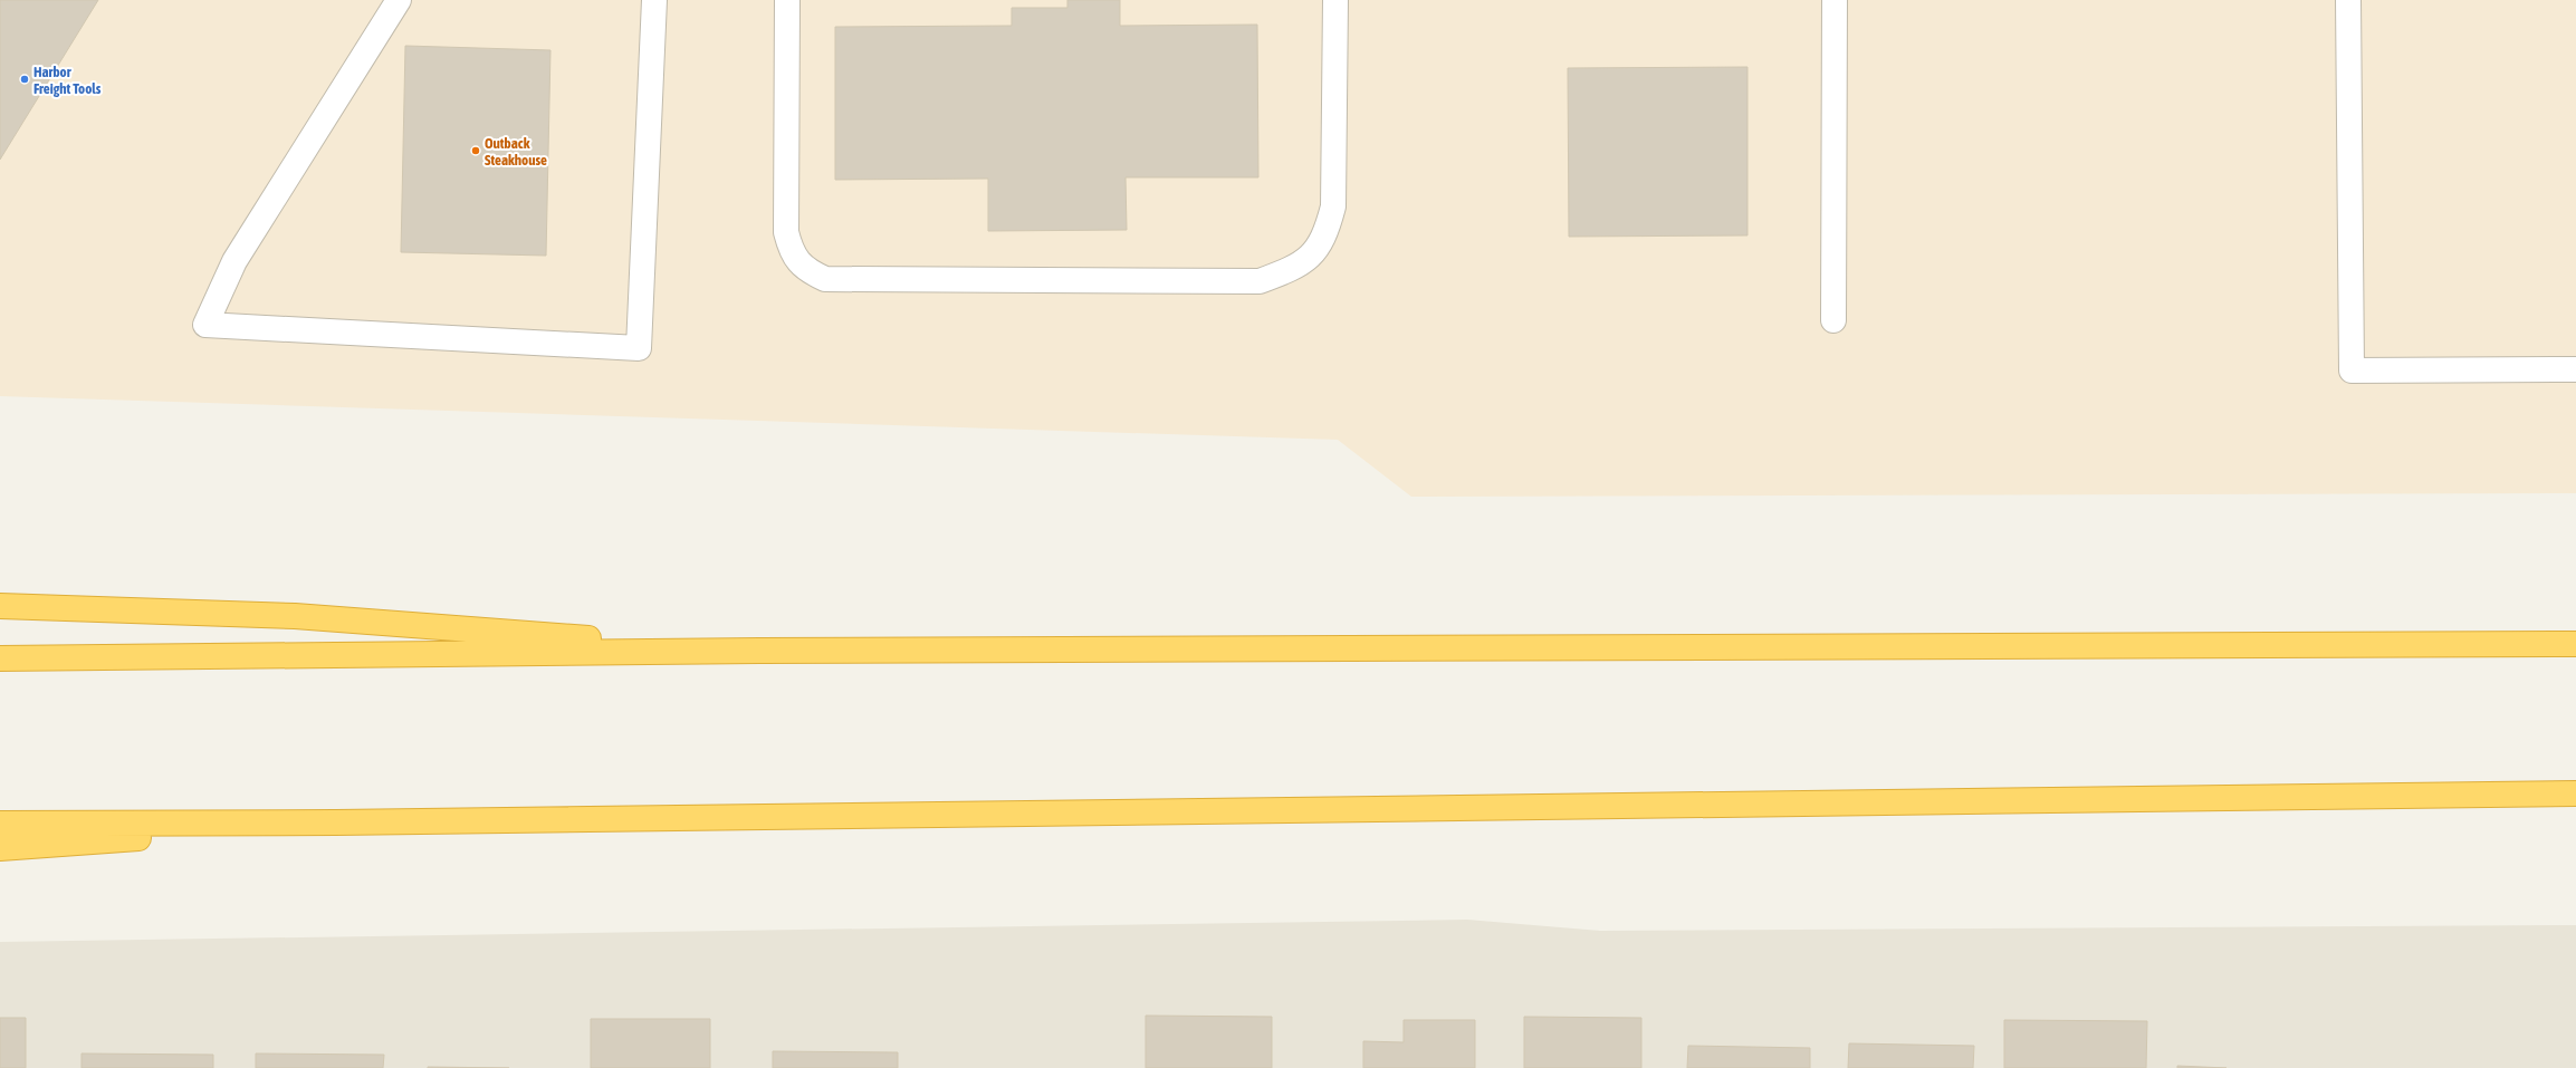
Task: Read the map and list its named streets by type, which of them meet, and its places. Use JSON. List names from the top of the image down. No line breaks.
{"places":["Harbor Freight Tools","Outback Steakhouse"]}
